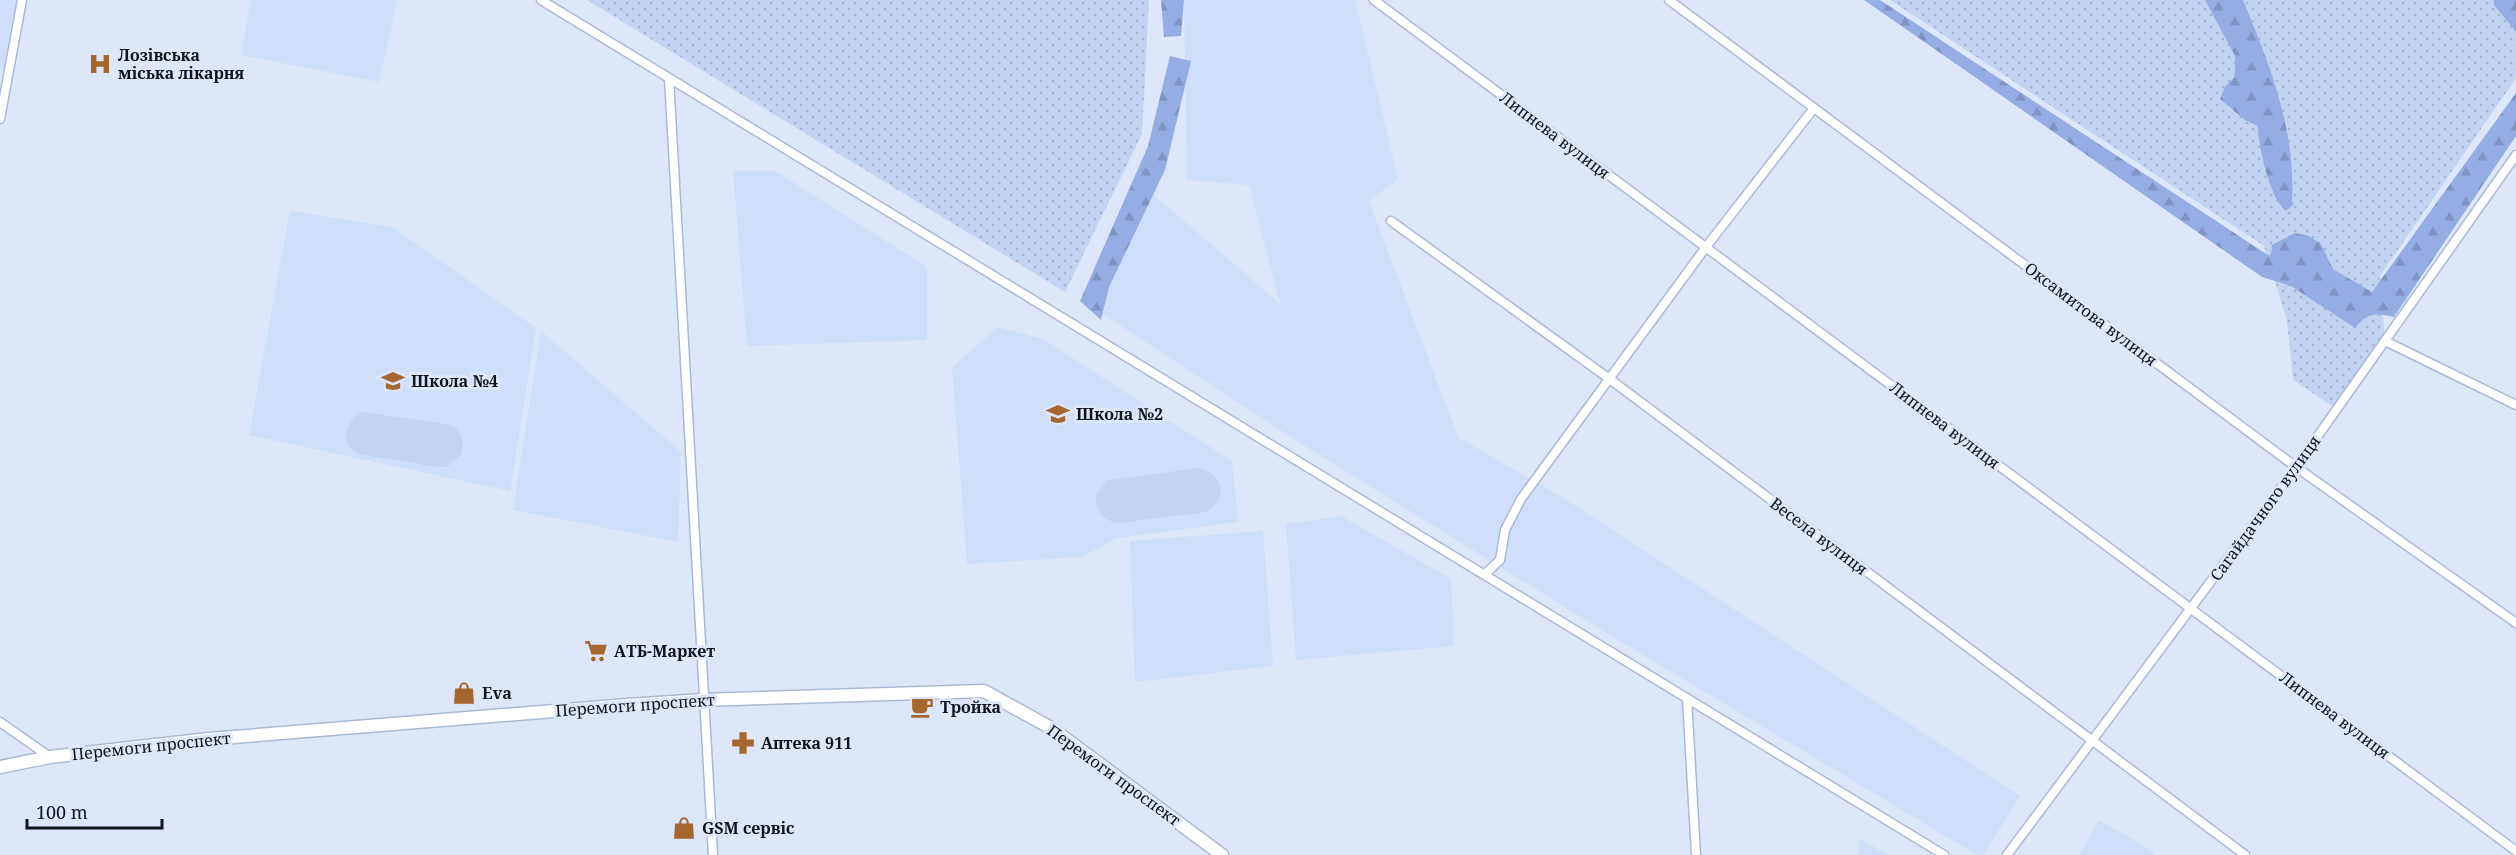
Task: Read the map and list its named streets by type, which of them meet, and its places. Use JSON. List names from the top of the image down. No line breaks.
{"streets":{"street":["Липнева вулиця","Оксамитова вулиця","Сагайдачного вулиця","Весела вулиця","Перемоги проспект"]},"crossings":[["Липнева вулиця","Сагайдачного вулиця"],["Оксамитова вулиця","Сагайдачного вулиця"],["Сагайдачного вулиця","Весела вулиця"]],"places":{"hospital":["Лозівська міська лікарня"],"school or university":["Школа №4","Школа №2"],"supermarket":["АТБ-Маркет"],"shop":["Eva","GSM сервіс"],"cafe":["Тройка"],"pharmacy":["Аптека 911"]},"scale_bar":"100 m"}
